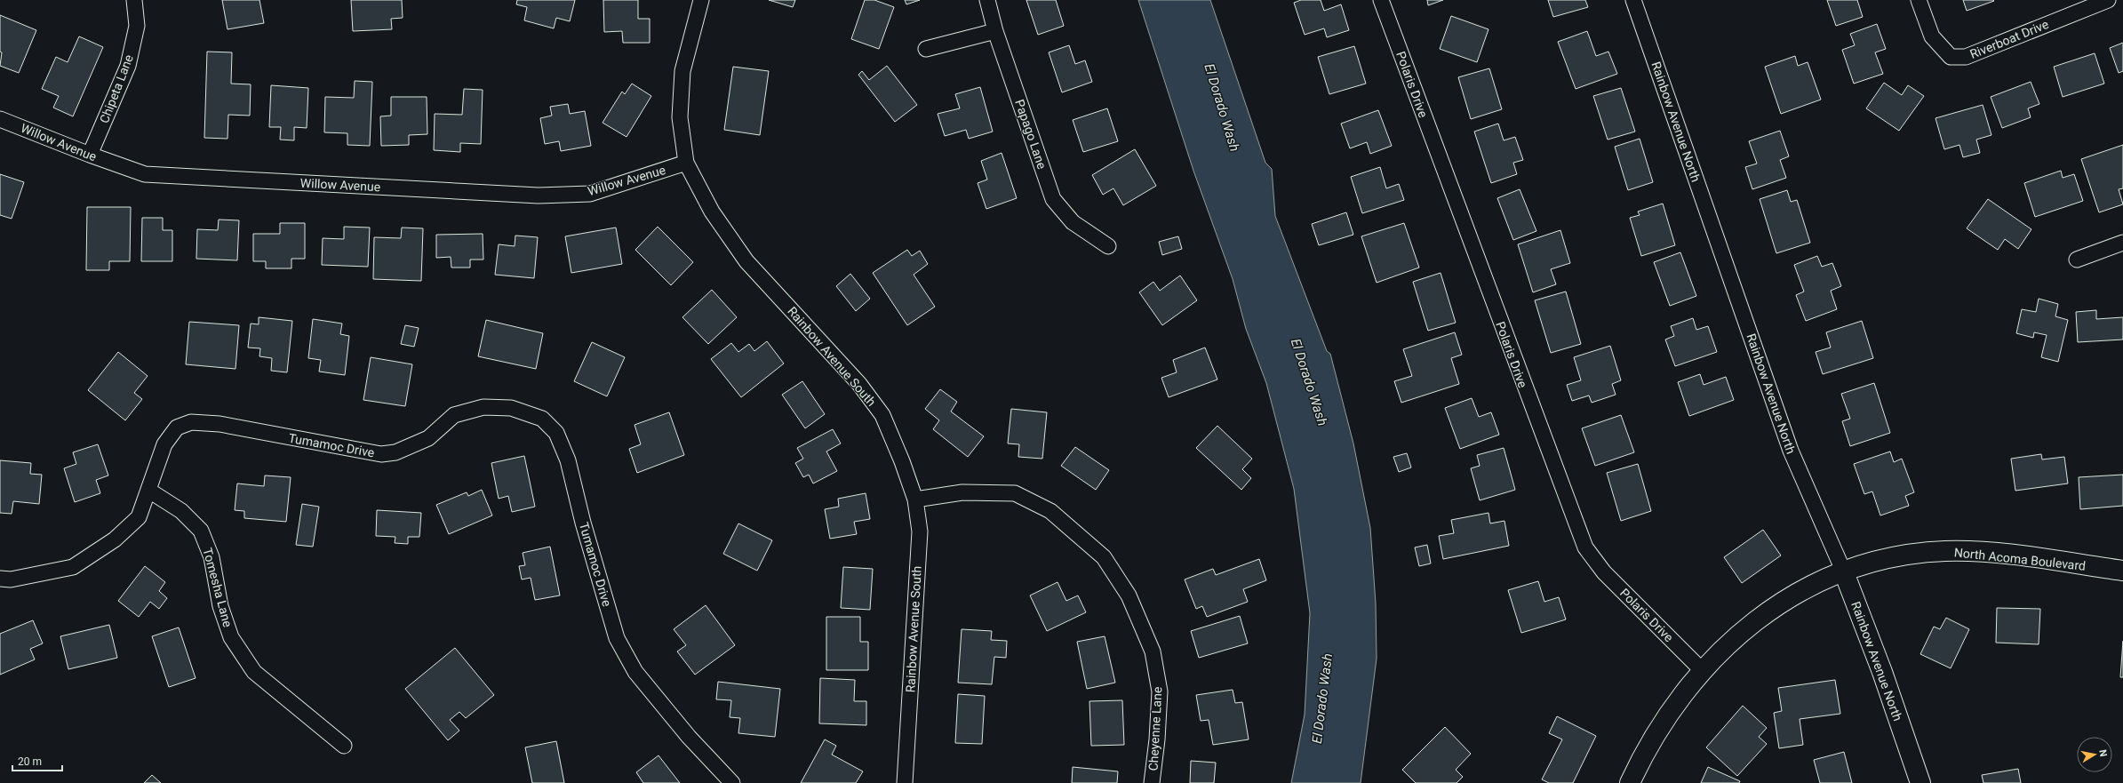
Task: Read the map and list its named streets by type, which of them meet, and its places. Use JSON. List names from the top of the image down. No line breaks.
{"streets":{"main road":["Rainbow Avenue North","North Acoma Boulevard"],"street":["Riverboat Drive","Polaris Drive","Chipeta Lane","Papago Lane","Willow Avenue","Rainbow Avenue South","Tumamoc Drive","Tomesha Lane","Cheyenne Lane"]},"crossings":[["Polaris Drive","North Acoma Boulevard"],["Chipeta Lane","Willow Avenue"],["Rainbow Avenue North","North Acoma Boulevard"],["Willow Avenue","Rainbow Avenue South"],["Rainbow Avenue South","Cheyenne Lane"],["Tumamoc Drive","Tomesha Lane"]],"water":["El Dorado Wash"],"scale_bar":"20 m","north":"right"}
